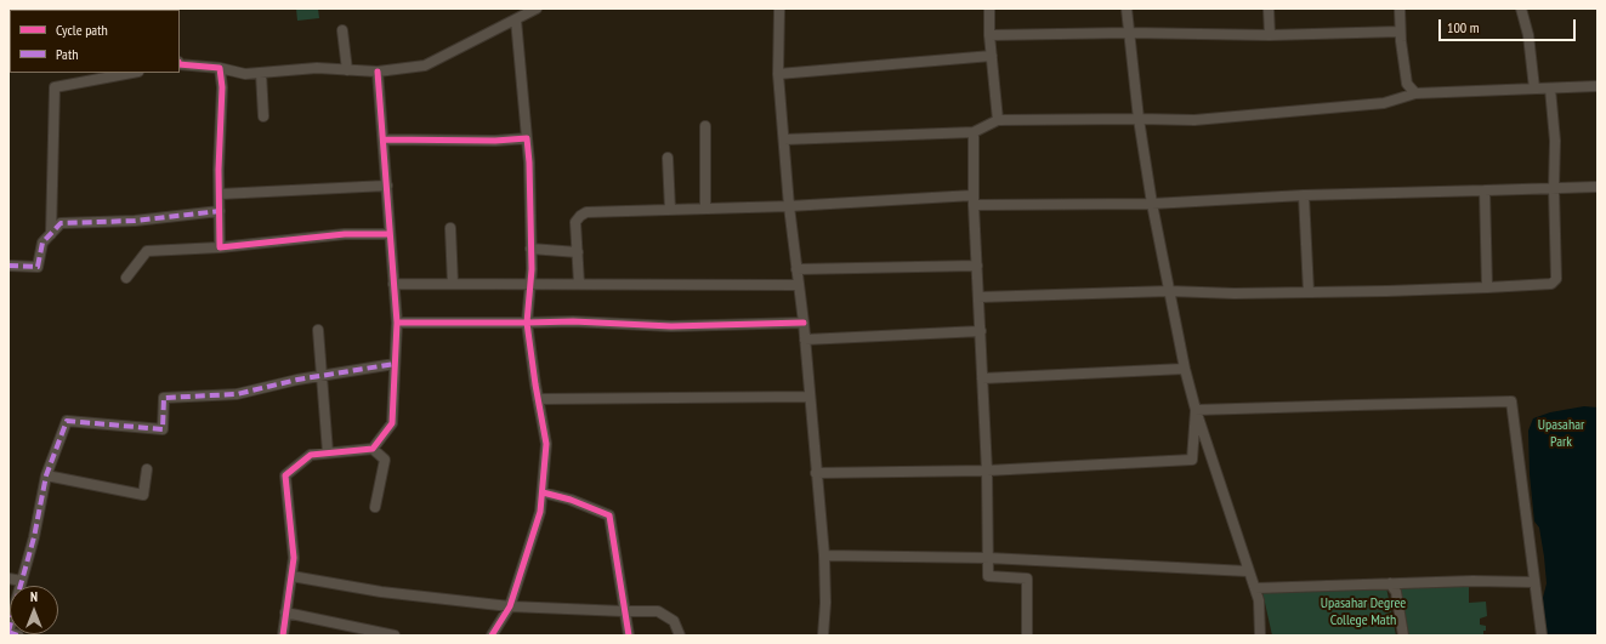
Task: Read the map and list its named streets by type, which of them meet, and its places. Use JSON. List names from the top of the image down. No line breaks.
{"parks":["Upasahar Park","Upasahar Degree College Math"],"legend":["Cycle path","Path"],"scale_bar":"100 m","north":"top"}
